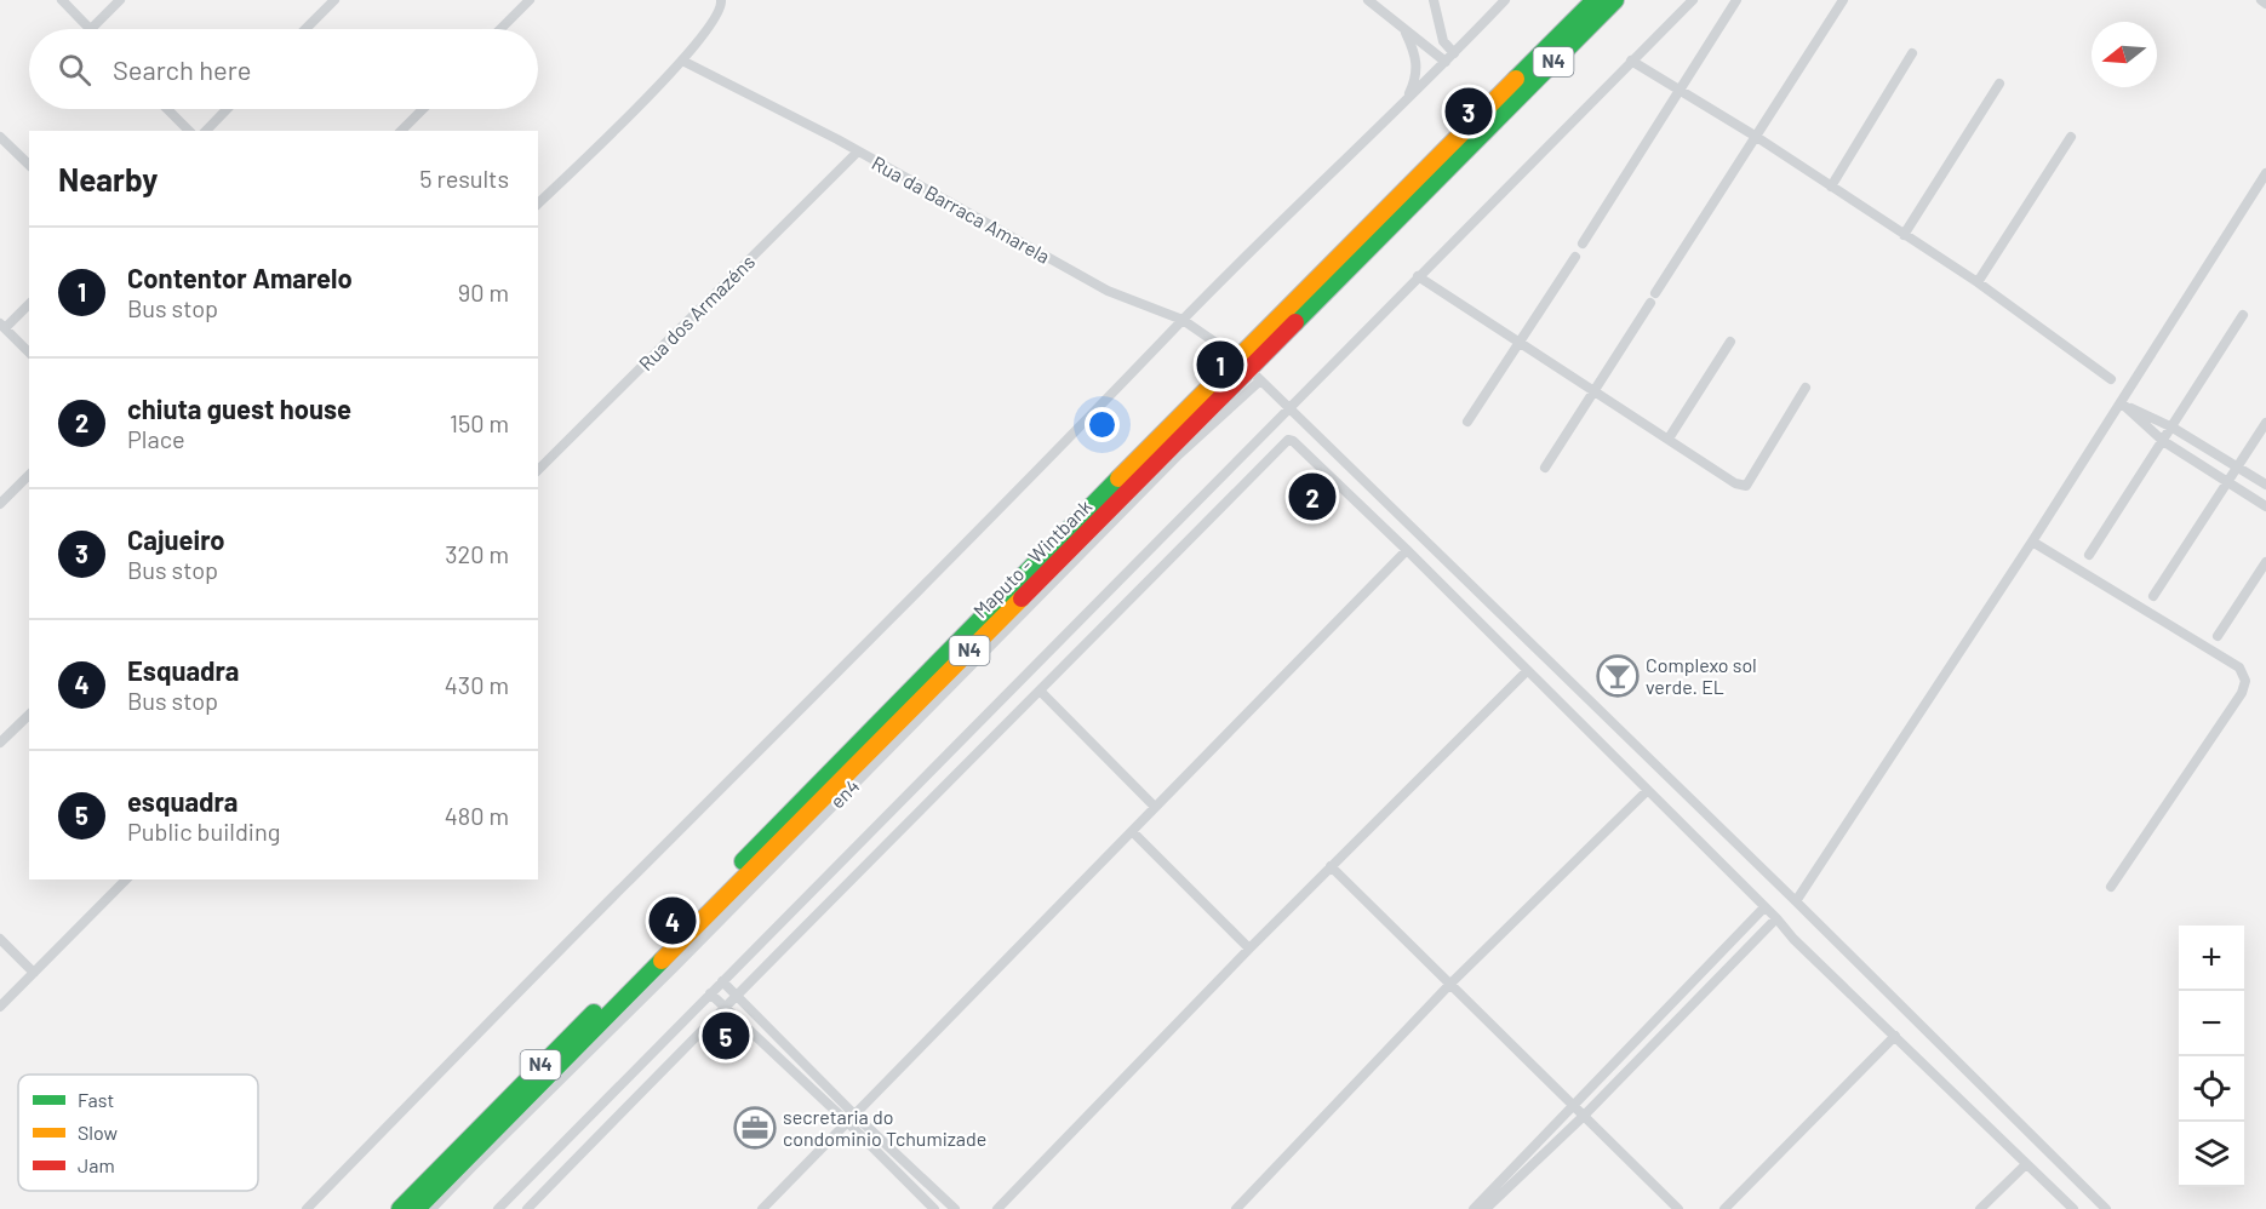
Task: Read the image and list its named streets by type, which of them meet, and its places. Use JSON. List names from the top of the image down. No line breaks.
{"streets":{"highway":["N4","Maputo - Wintbank"],"street":["Rua da Barraca Amarela","Rua dos Armazéns","en4"]},"crossings":[["Rua da Barraca Amarela","Rua dos Armazéns"],["Rua da Barraca Amarela","Maputo - Wintbank"],["Rua da Barraca Amarela","en4"],["Maputo - Wintbank","en4"]],"places":{"bar":["Complexo sol verde. EL"],"office":["secretaria do condominio Tchumizade"]},"legend":["Fast","Slow","Jam"],"north":"left","page":{"search":"Search here","pins":["3","1","2","4","5"],"heading":["Nearby","5 results"],"list":[{"mark":"1","name":"Contentor Amarelo","note":"Bus stop","value":"90 m"},{"mark":"2","name":"chiuta guest house","note":"Place","value":"150 m"},{"mark":"3","name":"Cajueiro","note":"Bus stop","value":"320 m"},{"mark":"4","name":"Esquadra","note":"Bus stop","value":"430 m"},{"mark":"5","name":"esquadra","note":"Public building","value":"480 m"}],"map_buttons":["+","−"]}}
